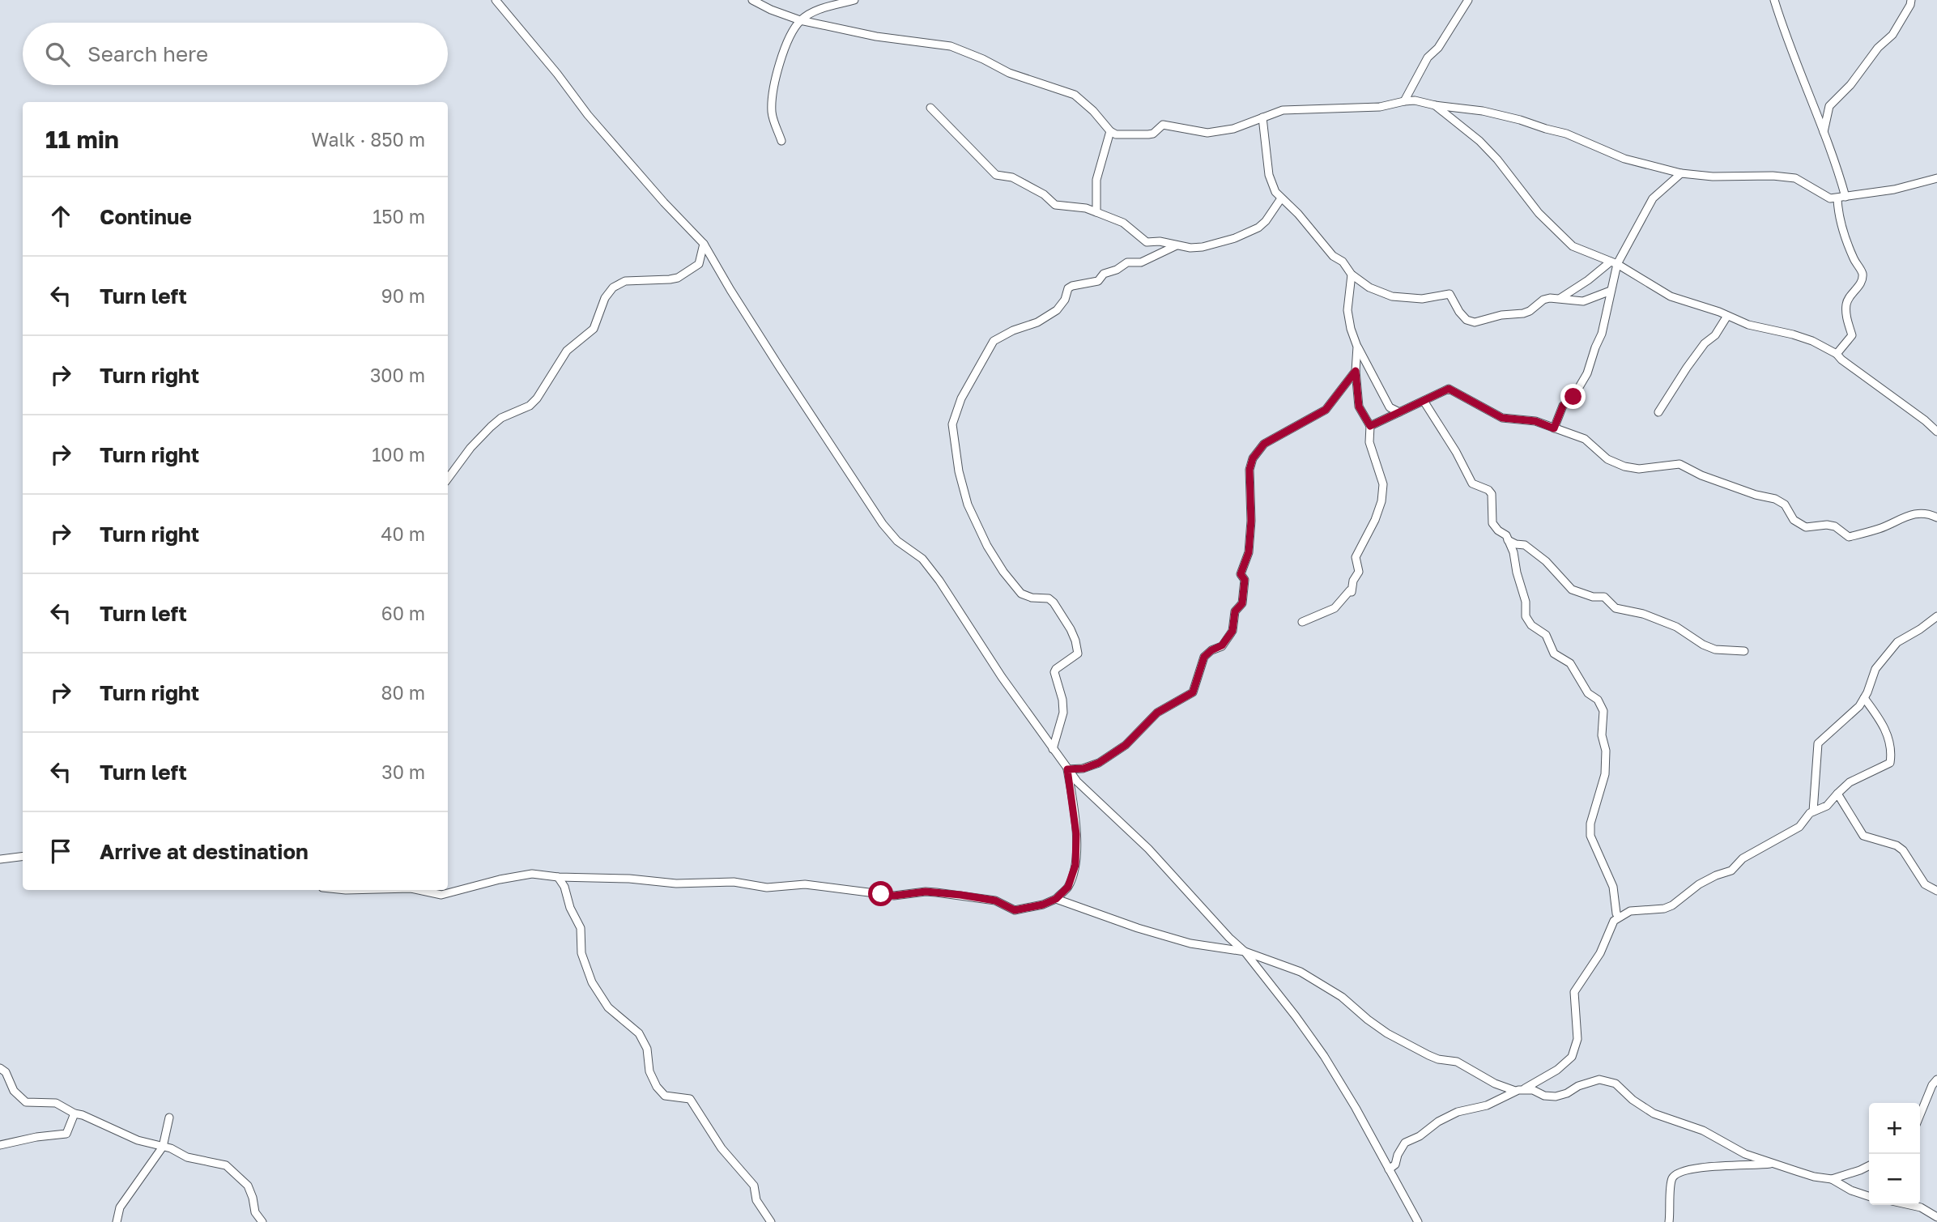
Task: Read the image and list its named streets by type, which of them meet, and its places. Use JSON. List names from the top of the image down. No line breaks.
{"page":{"search":"Search here","heading":["11 min","Walk · 850 m"],"list":[["Continue","150 m"],["Turn left","90 m"],["Turn right","300 m"],["Turn right","100 m"],["Turn right","40 m"],["Turn left","60 m"],["Turn right","80 m"],["Turn left","30 m"],"Arrive at destination"],"map_buttons":["+","−"]}}
